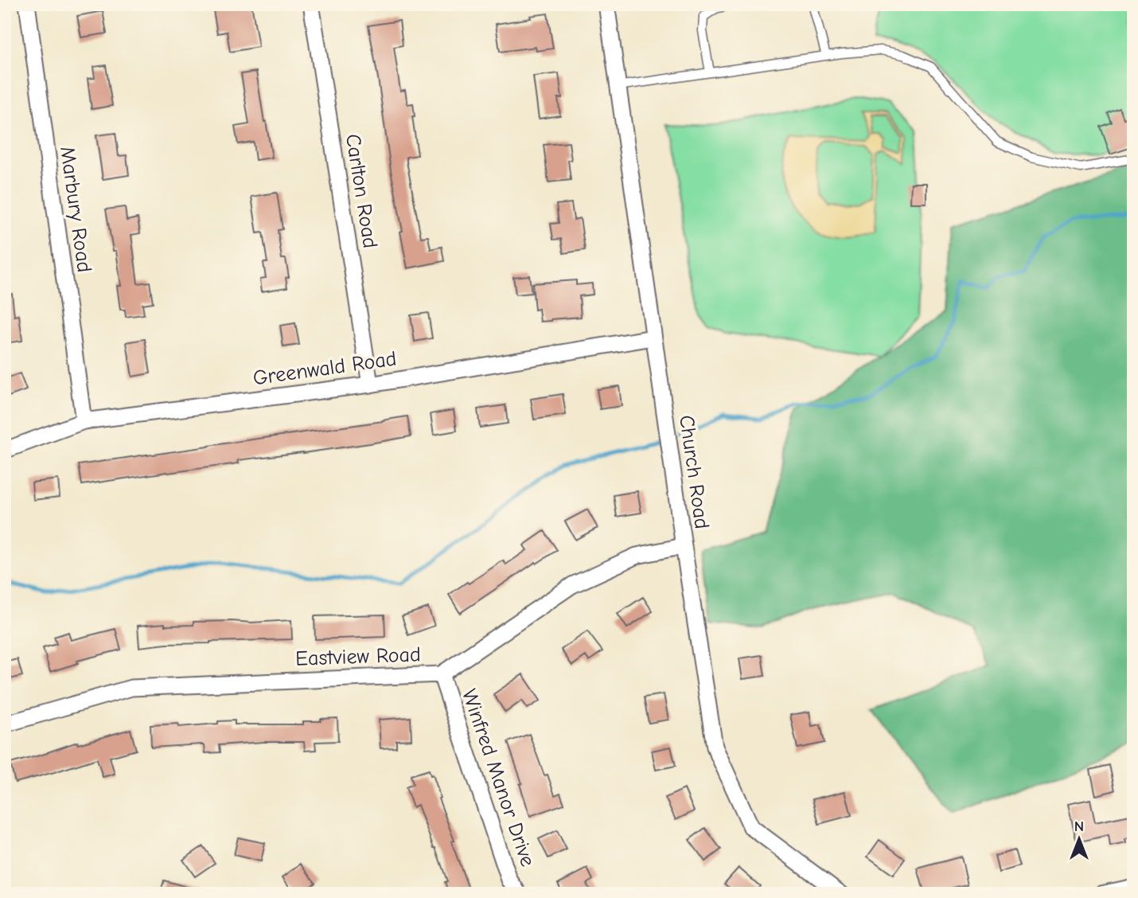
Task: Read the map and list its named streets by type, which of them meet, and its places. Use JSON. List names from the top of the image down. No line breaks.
{"streets":{"street":["Carlton Road","Marbury Road","Greenwald Road","Church Road","Eastview Road","Winfred Manor Drive"]},"crossings":[["Carlton Road","Greenwald Road"],["Marbury Road","Greenwald Road"],["Greenwald Road","Church Road"],["Church Road","Eastview Road"],["Eastview Road","Winfred Manor Drive"]],"north":"top"}
